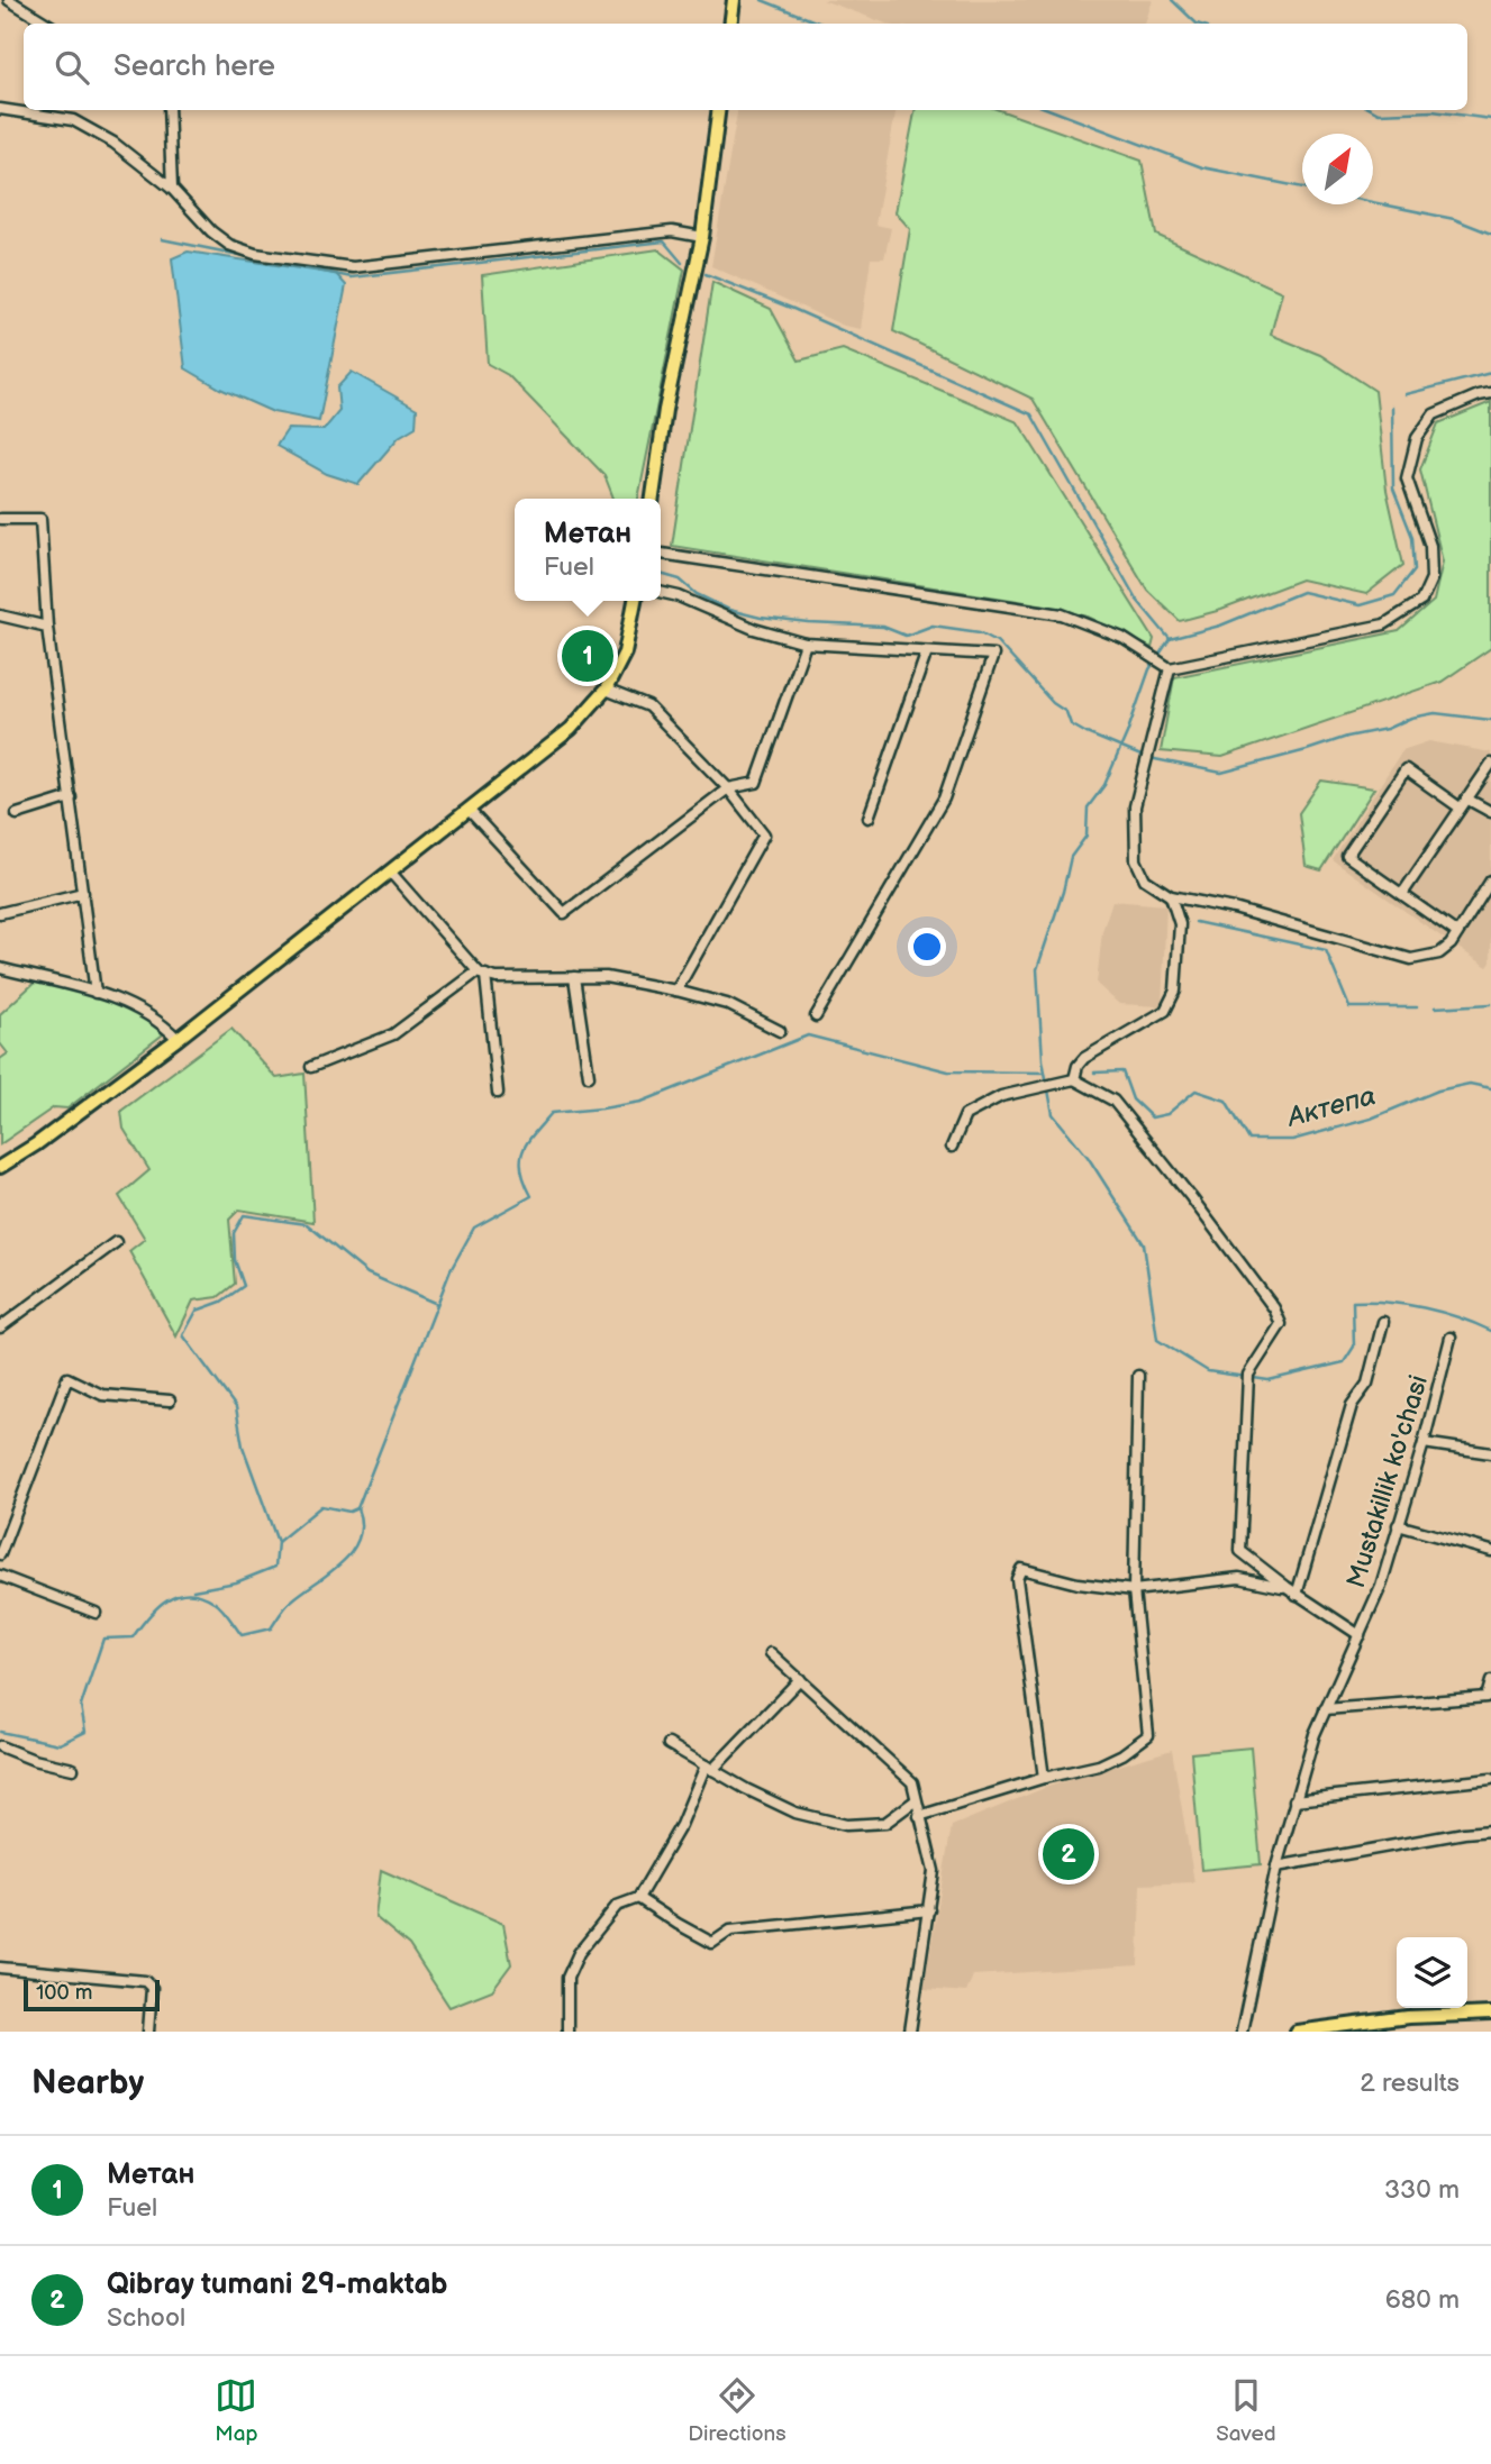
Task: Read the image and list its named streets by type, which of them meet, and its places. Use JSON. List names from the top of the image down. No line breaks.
{"streets":{"street":["Mustakillik ko'chasi"]},"water":["Актепа"],"scale_bar":"100 m","north":"top right","page":{"search":"Search here","popup":["Метан","Fuel"],"pins":["1","2"],"scale":"100 m","heading":["Nearby","2 results"],"list":[{"mark":"1","name":"Метан","note":"Fuel","value":"330 m"},{"mark":"2","name":"Qibray tumani 29-maktab","note":"School","value":"680 m"}],"nav":["Map","Directions","Saved"]}}
